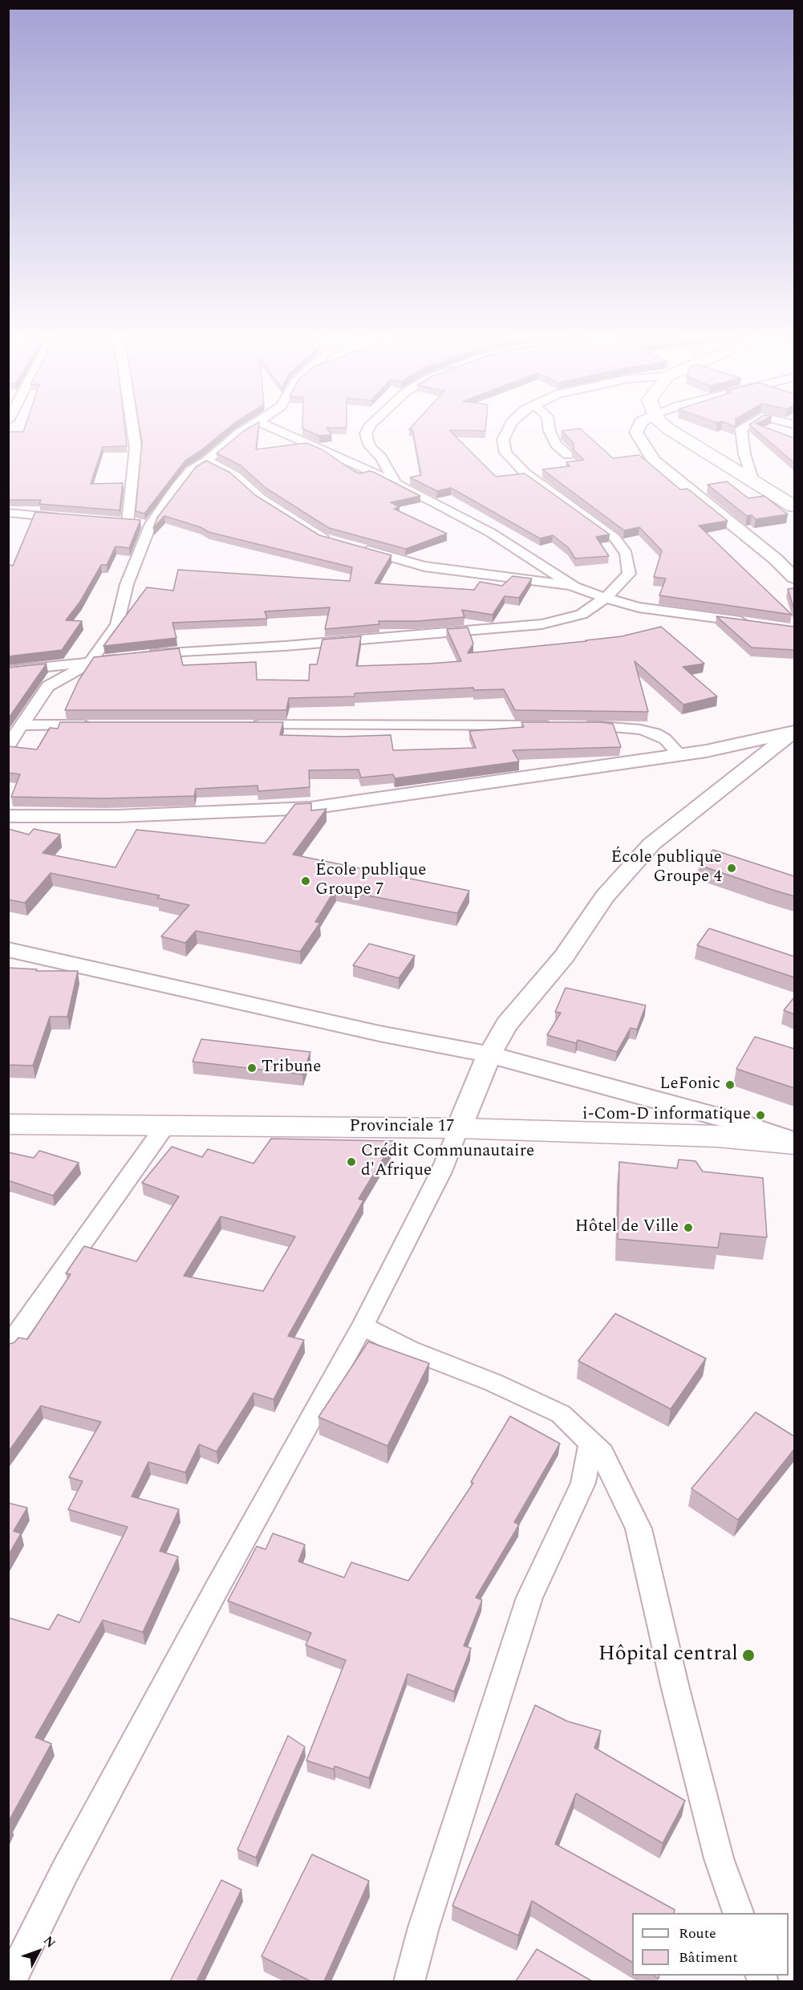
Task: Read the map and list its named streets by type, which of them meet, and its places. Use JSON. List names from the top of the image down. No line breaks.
{"streets":{"main road":["Provinciale 17"]},"places":["École publique Groupe 4","École publique Groupe 7","Tribune","LeFonic","i-Com-D informatique","Crédit Communautaire d'Afrique","Hôtel de Ville","Hôpital central"],"legend":["Route","Bâtiment"],"north":"top right"}
